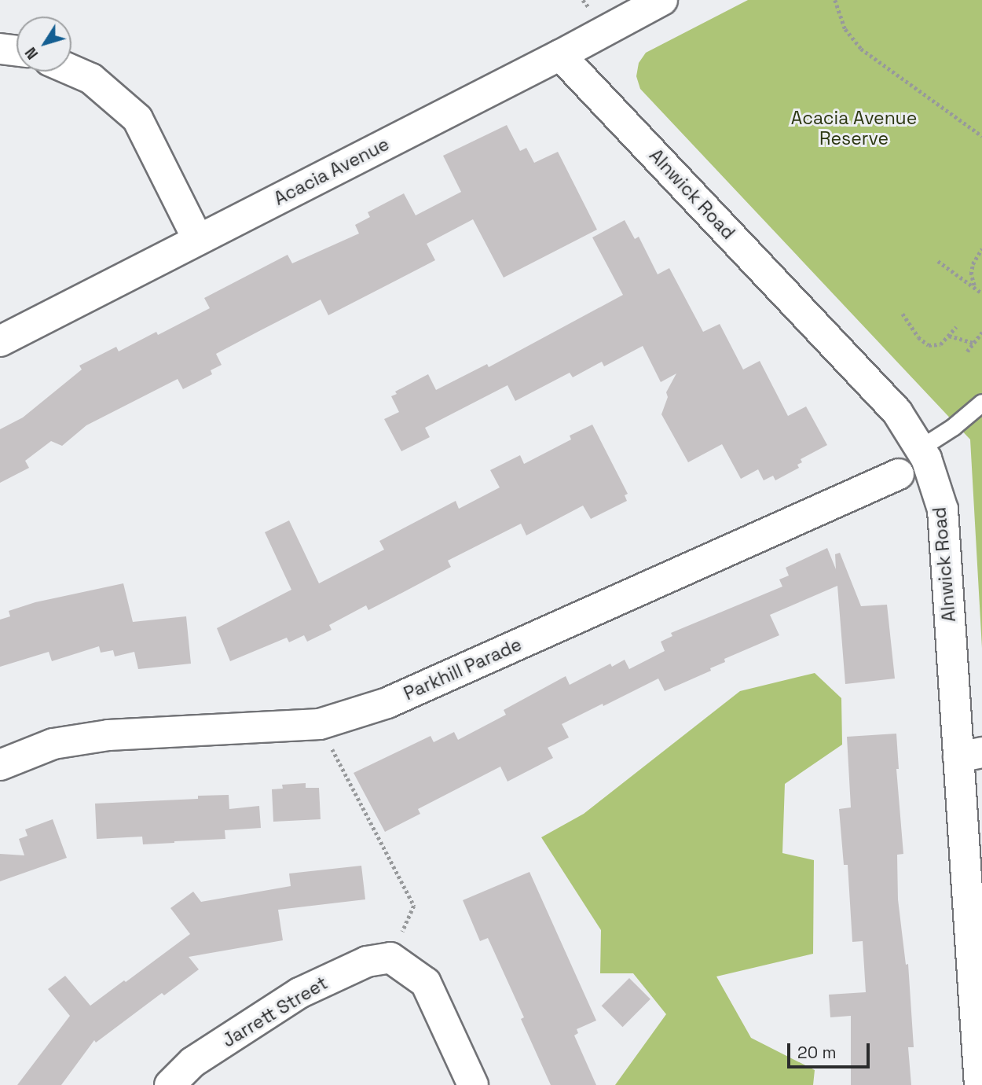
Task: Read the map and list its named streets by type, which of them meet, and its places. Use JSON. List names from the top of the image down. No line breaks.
{"streets":{"street":["Acacia Avenue","Alnwick Road","Parkhill Parade","Jarrett Street"]},"crossings":[["Acacia Avenue","Alnwick Road"]],"parks":["Acacia Avenue Reserve"],"scale_bar":"20 m","north":"bottom left"}
